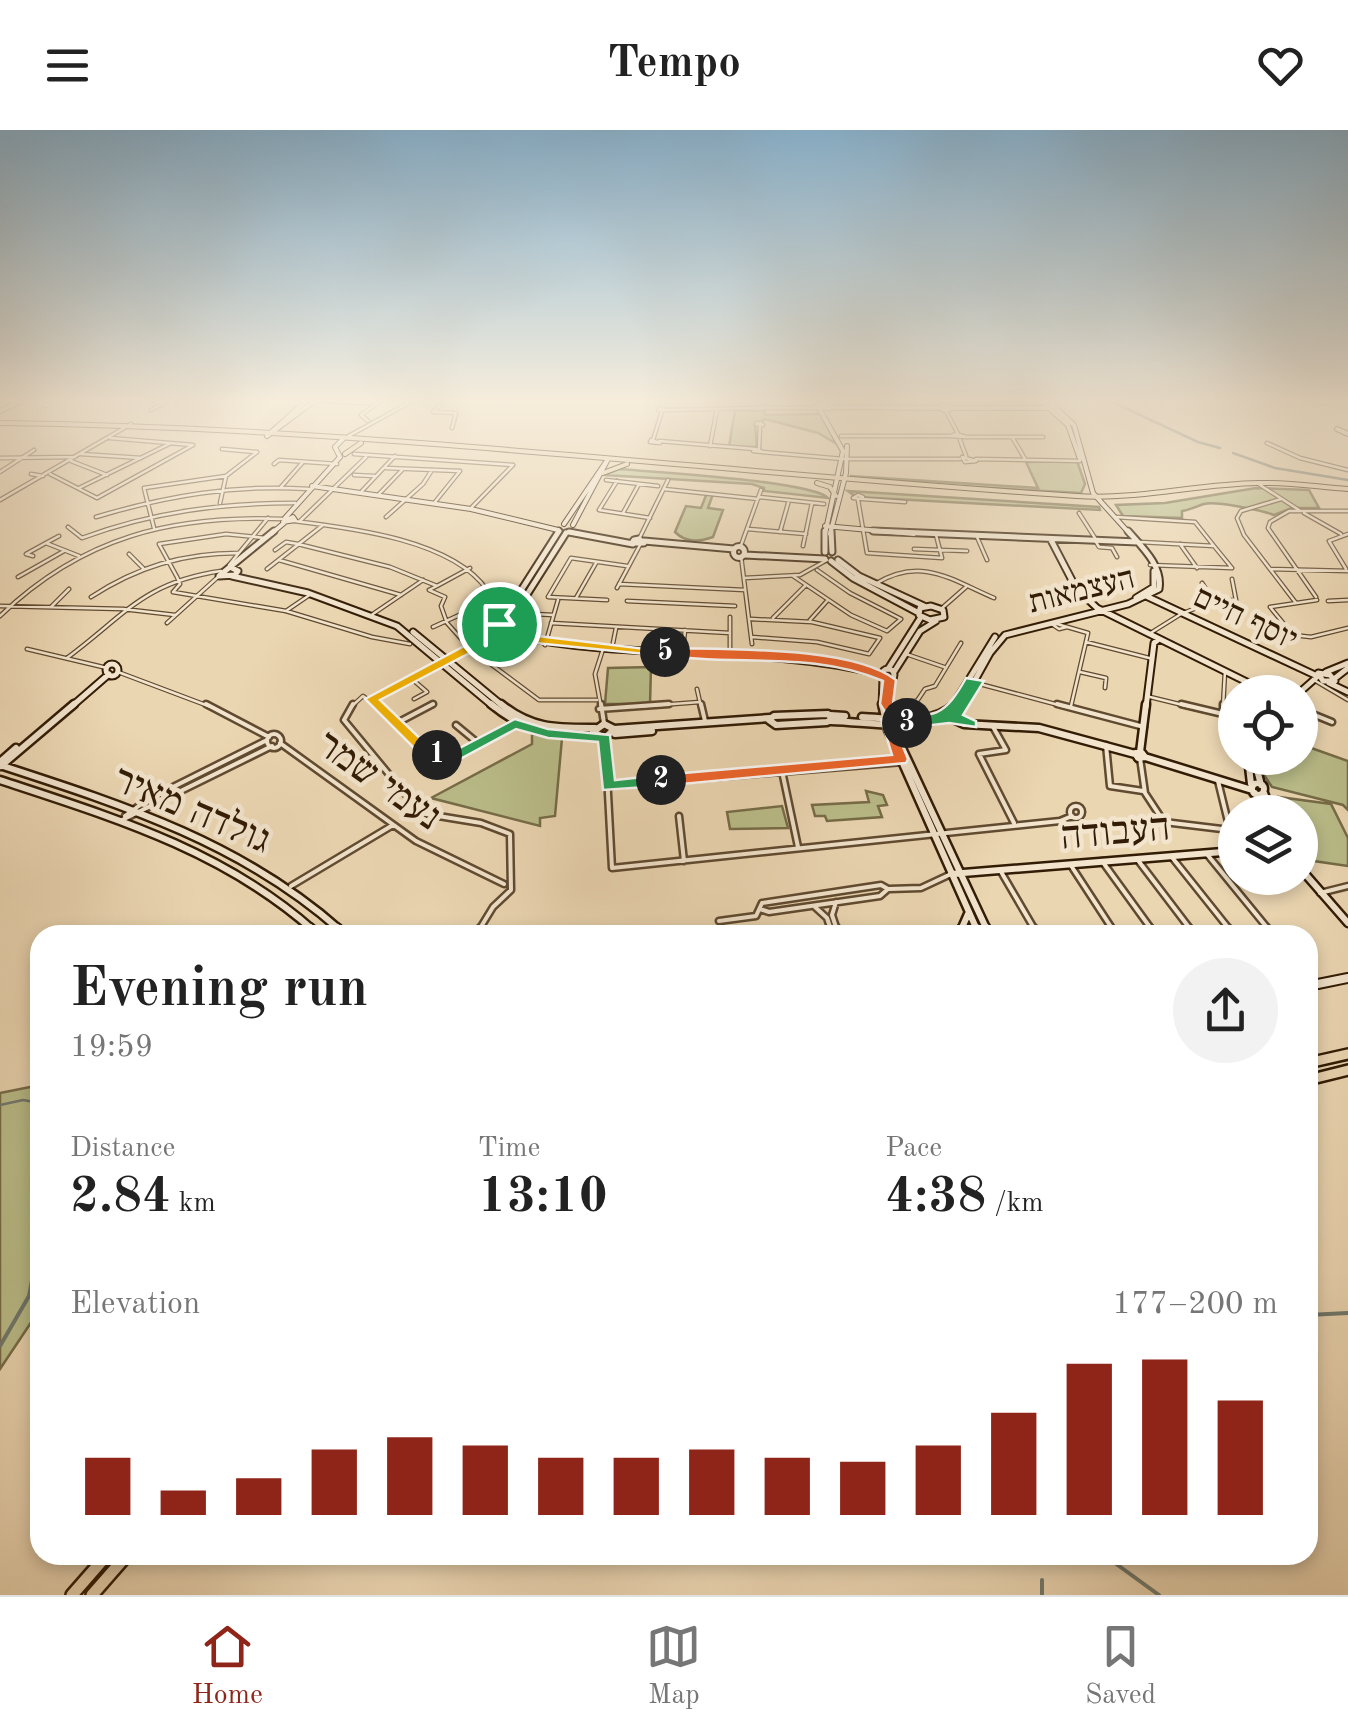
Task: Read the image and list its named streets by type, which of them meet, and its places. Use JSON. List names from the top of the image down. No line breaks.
{"streets":{"street":["העצמאות","יוסף חיים","נעמי שמר","גולדה מאיר","העבודה"]},"crossings":[["העצמאות","יוסף חיים"]],"page":{"header":"Tempo","pins":["5","3","1","2"],"heading":["Evening run","19:59"],"stats":[["Distance","2.84 km"],["Time","13:10"],["Pace","4:38 /km"]],"chart":["Elevation","177–200 m"],"tabs":["Home","Map","Saved"]}}
